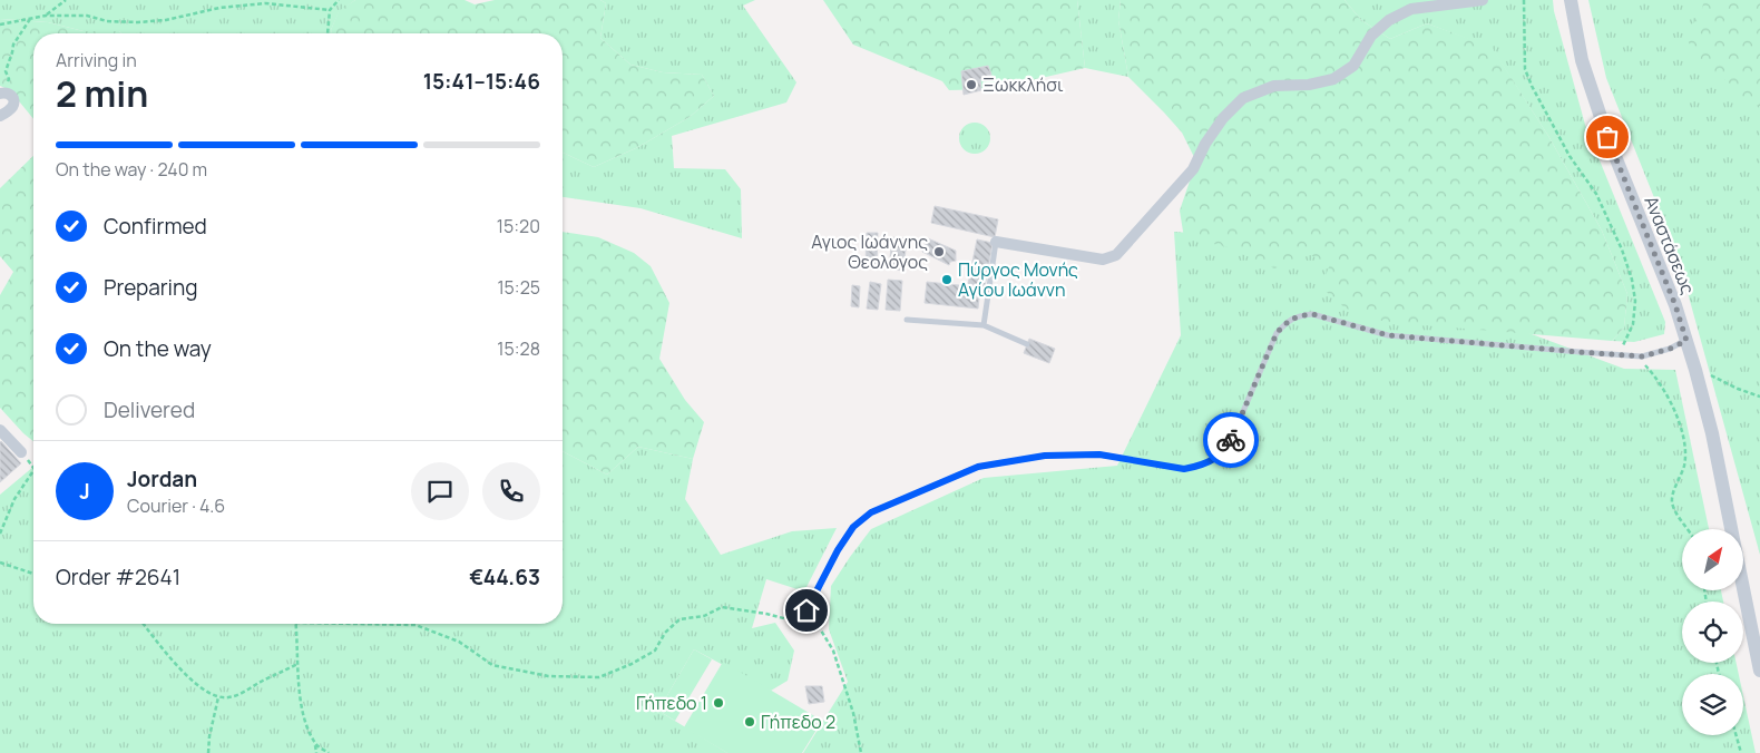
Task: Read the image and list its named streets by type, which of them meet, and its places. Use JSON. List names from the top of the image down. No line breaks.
{"streets":{"street":["Αναστάσεως"]},"places":["Ξωκκλήσι","Αγιος Ιωάννης Θεολόγος","Πύργος Μονής Αγίου Ιωάννη","Γήπεδο 1","Γήπεδο 2"],"north":"top right","page":{"heading":["2 min","Arriving in","15:41–15:46"],"panel":["Jordan","Courier · 4.6","Order #2641","€44.63"],"bar":"On the way · 240 m","list":[["Confirmed","15:20"],["Preparing","15:25"],["On the way","15:28"],"Delivered"],"round":"J"}}
